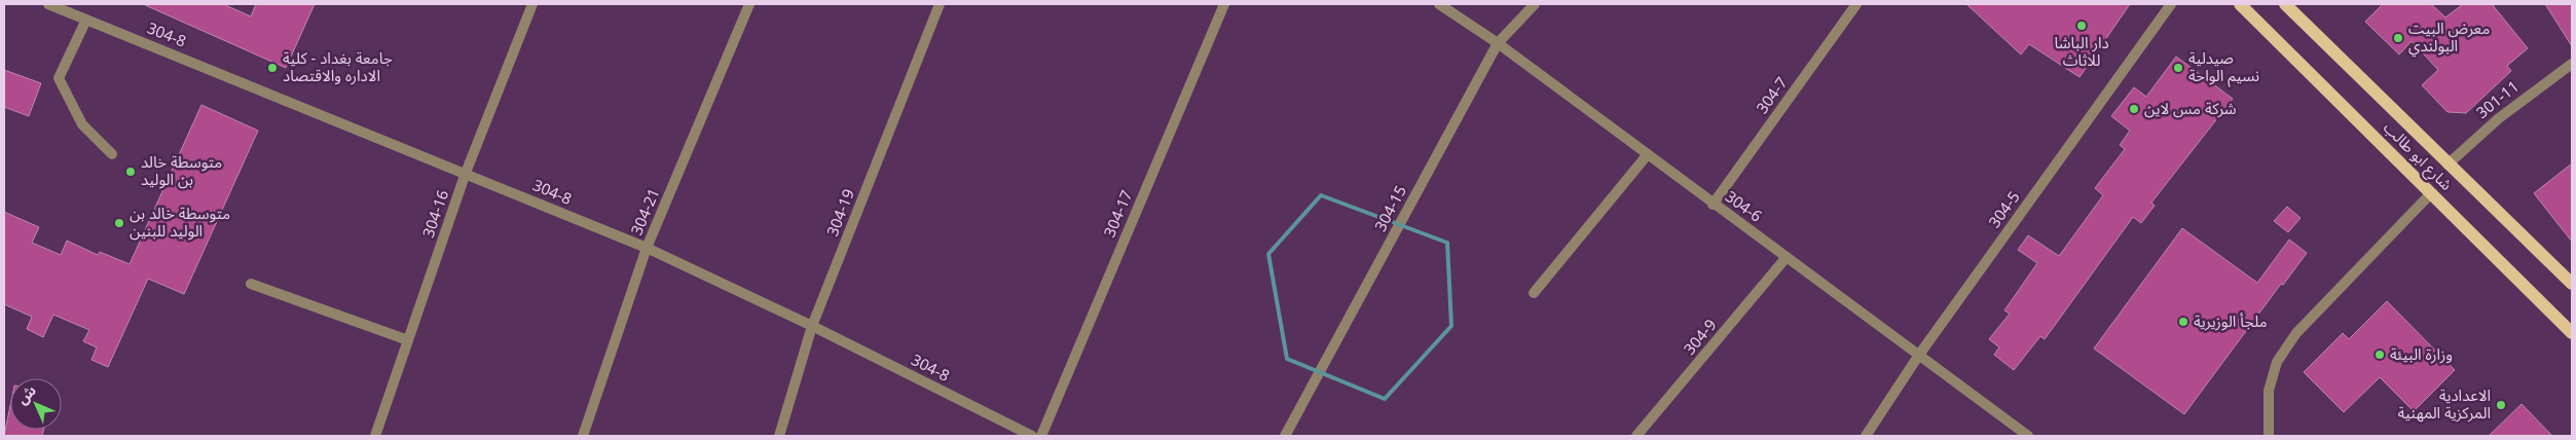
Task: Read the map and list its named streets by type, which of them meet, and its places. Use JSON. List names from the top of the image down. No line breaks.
{"streets":{"main road":["شارع ابو طالب"],"street":["304-8","304-7","301-11","304-6","304-15","304-5","304-21","304-19","304-16","304-17","304-9"]},"crossings":[["304-8","304-21"],["304-8","304-19"],["304-8","304-16"],["304-7","304-6"],["301-11","شارع ابو طالب"],["304-6","304-15"],["304-6","304-5"],["304-6","304-9"]],"places":["دار الباشا للاثاث","معرض البيت البولندي","جامعة بغداد - كلية الاداره والاقتصاد","صيدلية نسيم الواحة","شركة مس لاين","متوسطة خالد بن الوليد","متوسطة خالد بن الوليد للبنين","ملجأ الوزيرية","وزارة البيئة","الاعدادية المركزية المهنية"],"north":"top left"}
